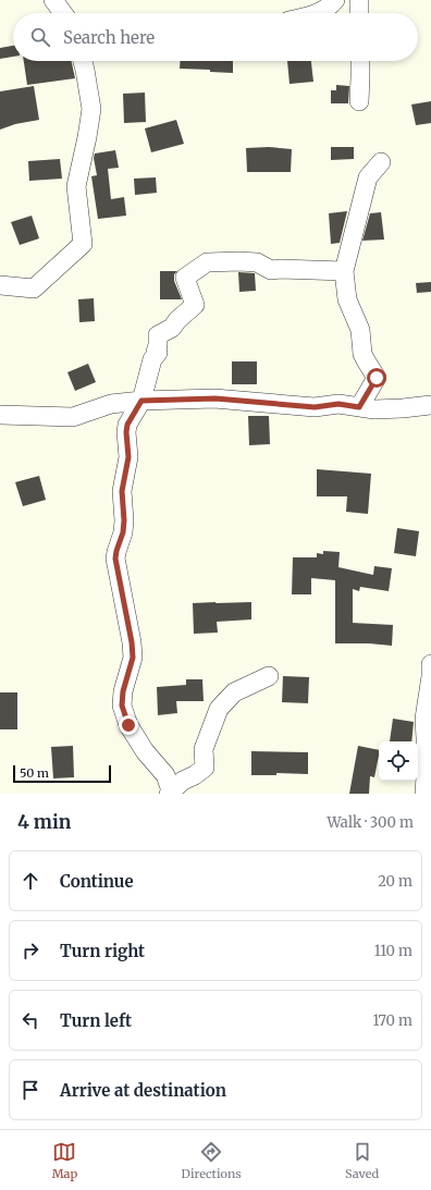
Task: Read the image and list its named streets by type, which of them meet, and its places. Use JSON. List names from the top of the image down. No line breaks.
{"scale_bar":"50 m","page":{"search":"Search here","scale":"50 m","heading":["4 min","Walk · 300 m"],"list":[["Continue","20 m"],["Turn right","110 m"],["Turn left","170 m"],"Arrive at destination"],"nav":["Map","Directions","Saved"]}}
